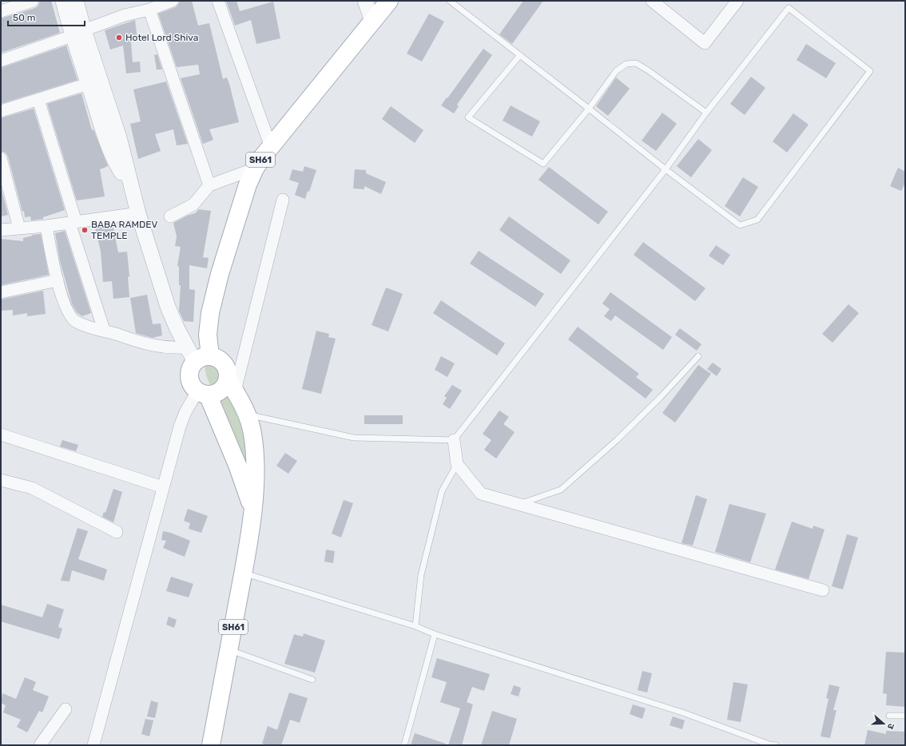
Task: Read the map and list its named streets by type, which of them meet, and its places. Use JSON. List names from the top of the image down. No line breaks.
{"streets":{"main road":["SH61"]},"places":["Hotel Lord Shiva","BABA RAMDEV TEMPLE"],"scale_bar":"50 m","north":"right"}
